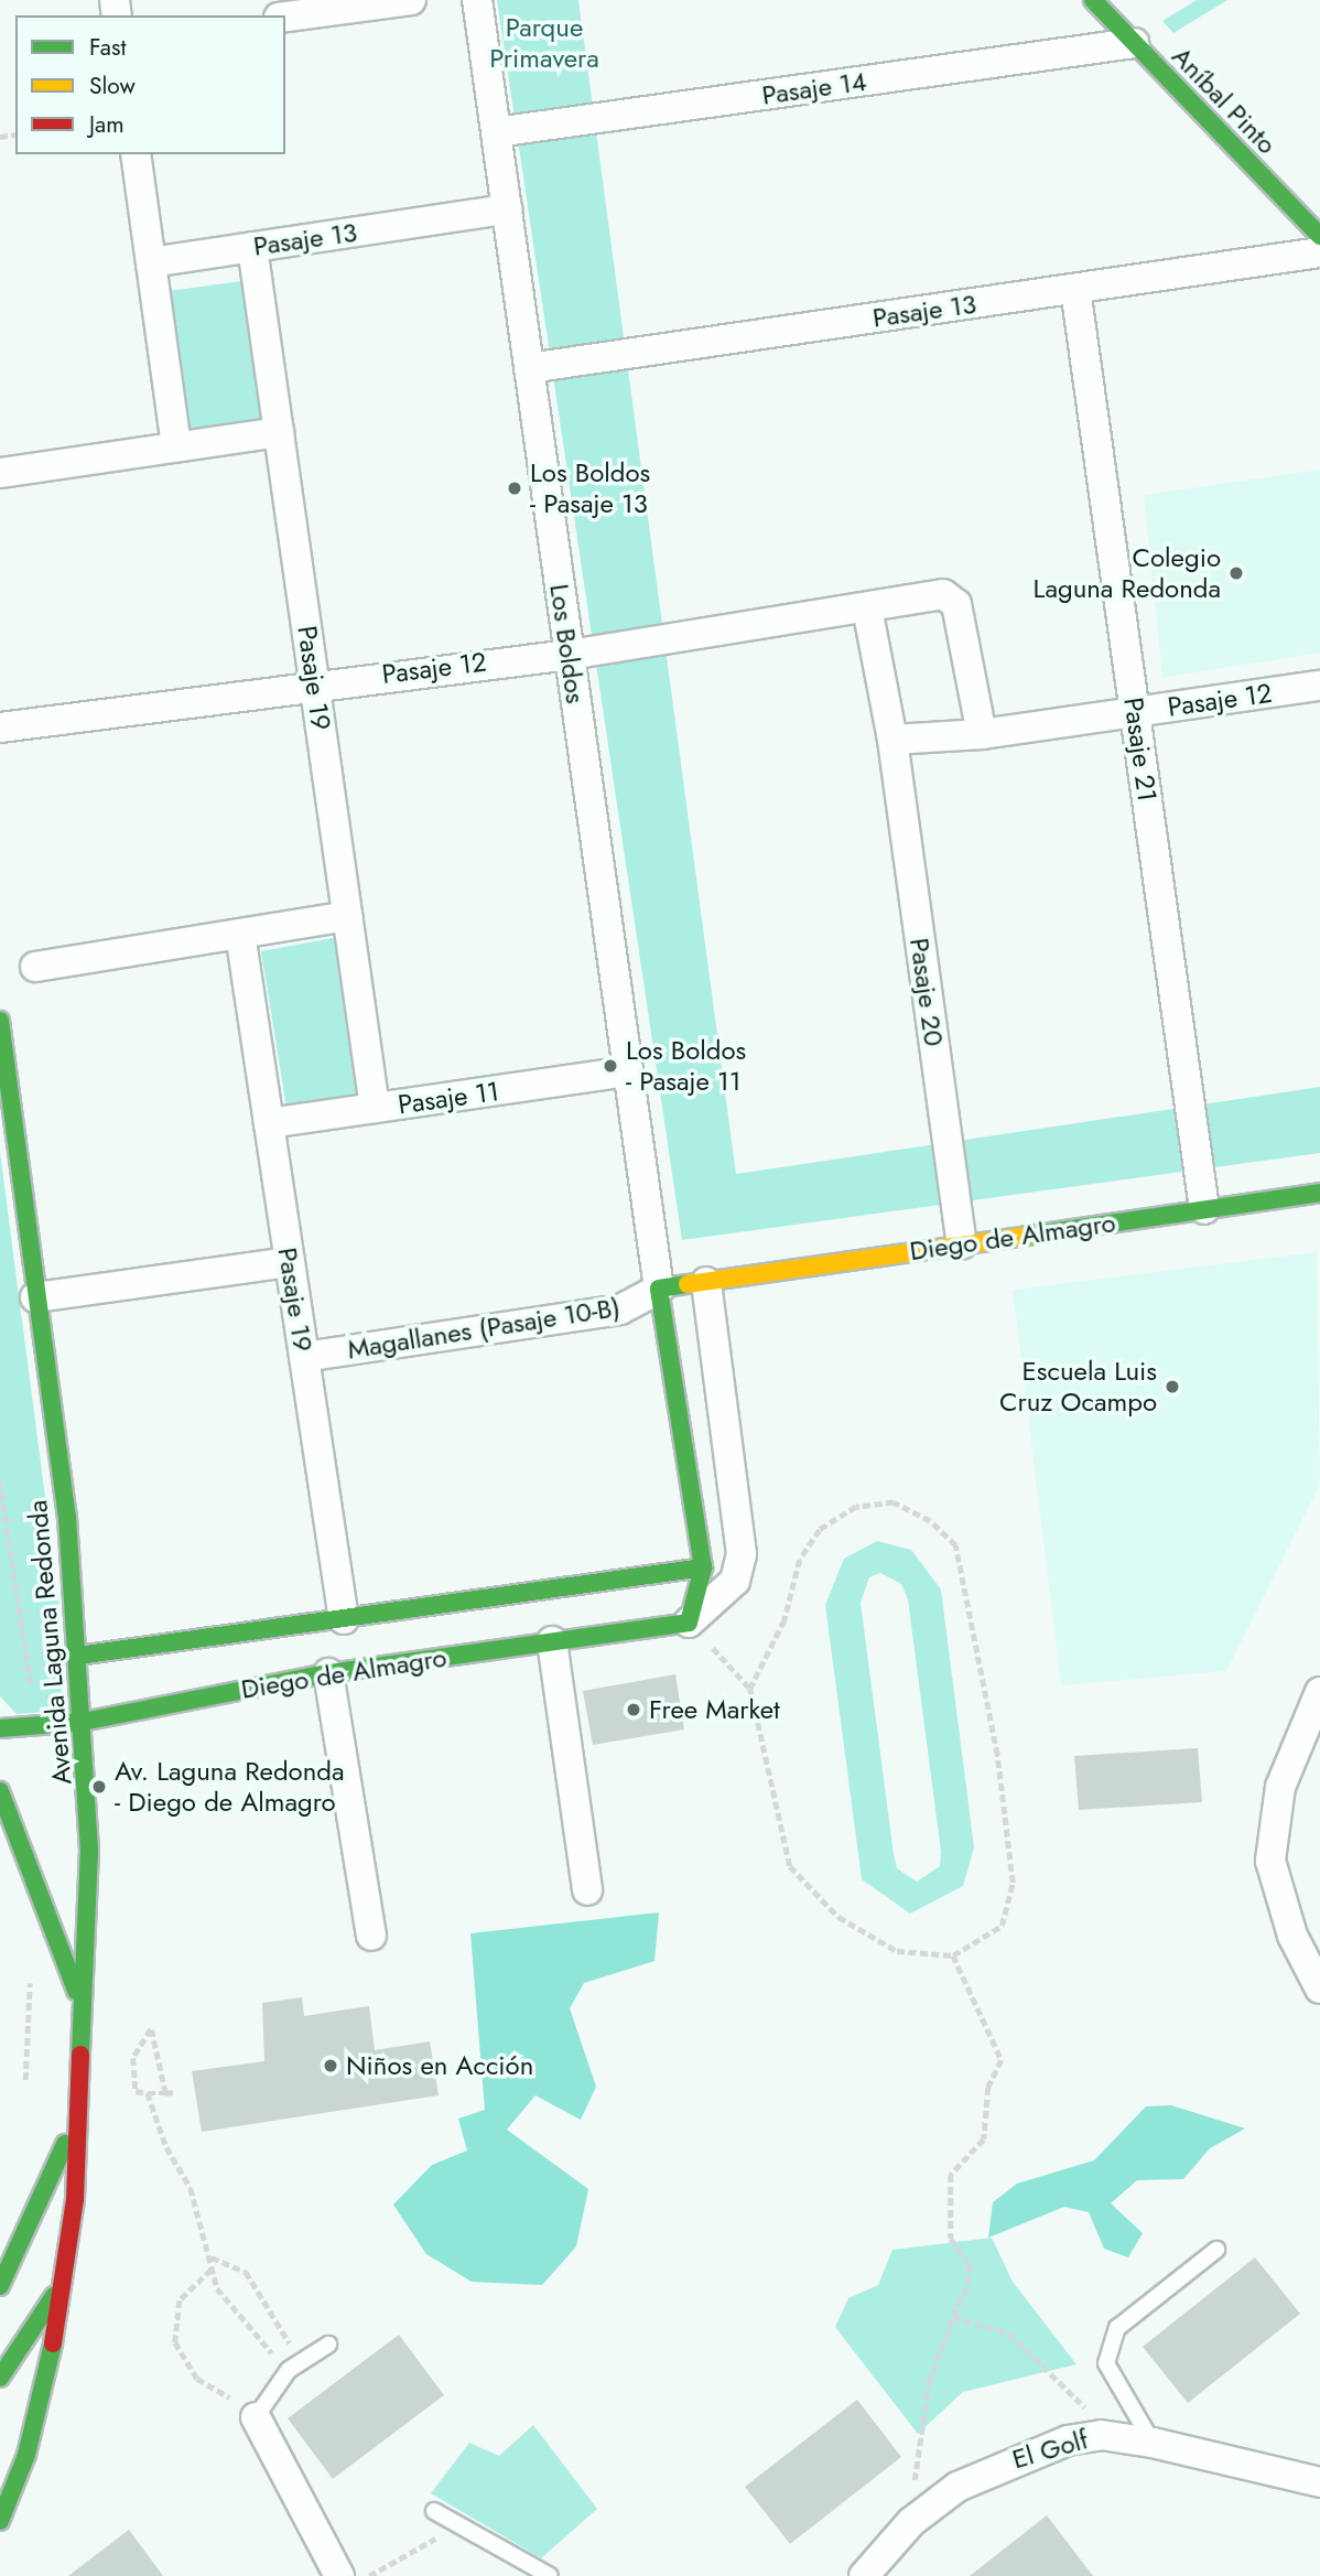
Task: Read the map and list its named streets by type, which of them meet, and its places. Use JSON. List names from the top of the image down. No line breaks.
{"streets":{"street":["Pasaje 14","Aníbal Pinto","Pasaje 13","Los Boldos","Pasaje 12","Pasaje 19","Pasaje 21","Pasaje 20","Pasaje 11","Diego de Almagro","Magallanes (Pasaje 10-B)","Avenida Laguna Redonda","El Golf"]},"crossings":[["Pasaje 14","Aníbal Pinto"],["Pasaje 14","Los Boldos"],["Pasaje 13","Los Boldos"],["Pasaje 13","Pasaje 19"],["Pasaje 13","Pasaje 21"],["Los Boldos","Pasaje 12"],["Los Boldos","Pasaje 11"],["Los Boldos","Diego de Almagro"],["Los Boldos","Magallanes (Pasaje 10-B)"],["Pasaje 12","Pasaje 19"],["Pasaje 12","Pasaje 21"],["Pasaje 12","Pasaje 20"],["Pasaje 19","Pasaje 11"],["Pasaje 19","Diego de Almagro"],["Pasaje 19","Magallanes (Pasaje 10-B)"],["Pasaje 21","Diego de Almagro"],["Pasaje 20","Diego de Almagro"],["Diego de Almagro","Magallanes (Pasaje 10-B)"],["Diego de Almagro","Avenida Laguna Redonda"]],"parks":["Parque Primavera"],"places":["Los Boldos - Pasaje 13","Colegio Laguna Redonda","Los Boldos - Pasaje 11","Escuela Luis Cruz Ocampo","Free Market","Av. Laguna Redonda - Diego de Almagro","Niños en Acción"],"legend":["Fast","Slow","Jam"]}
